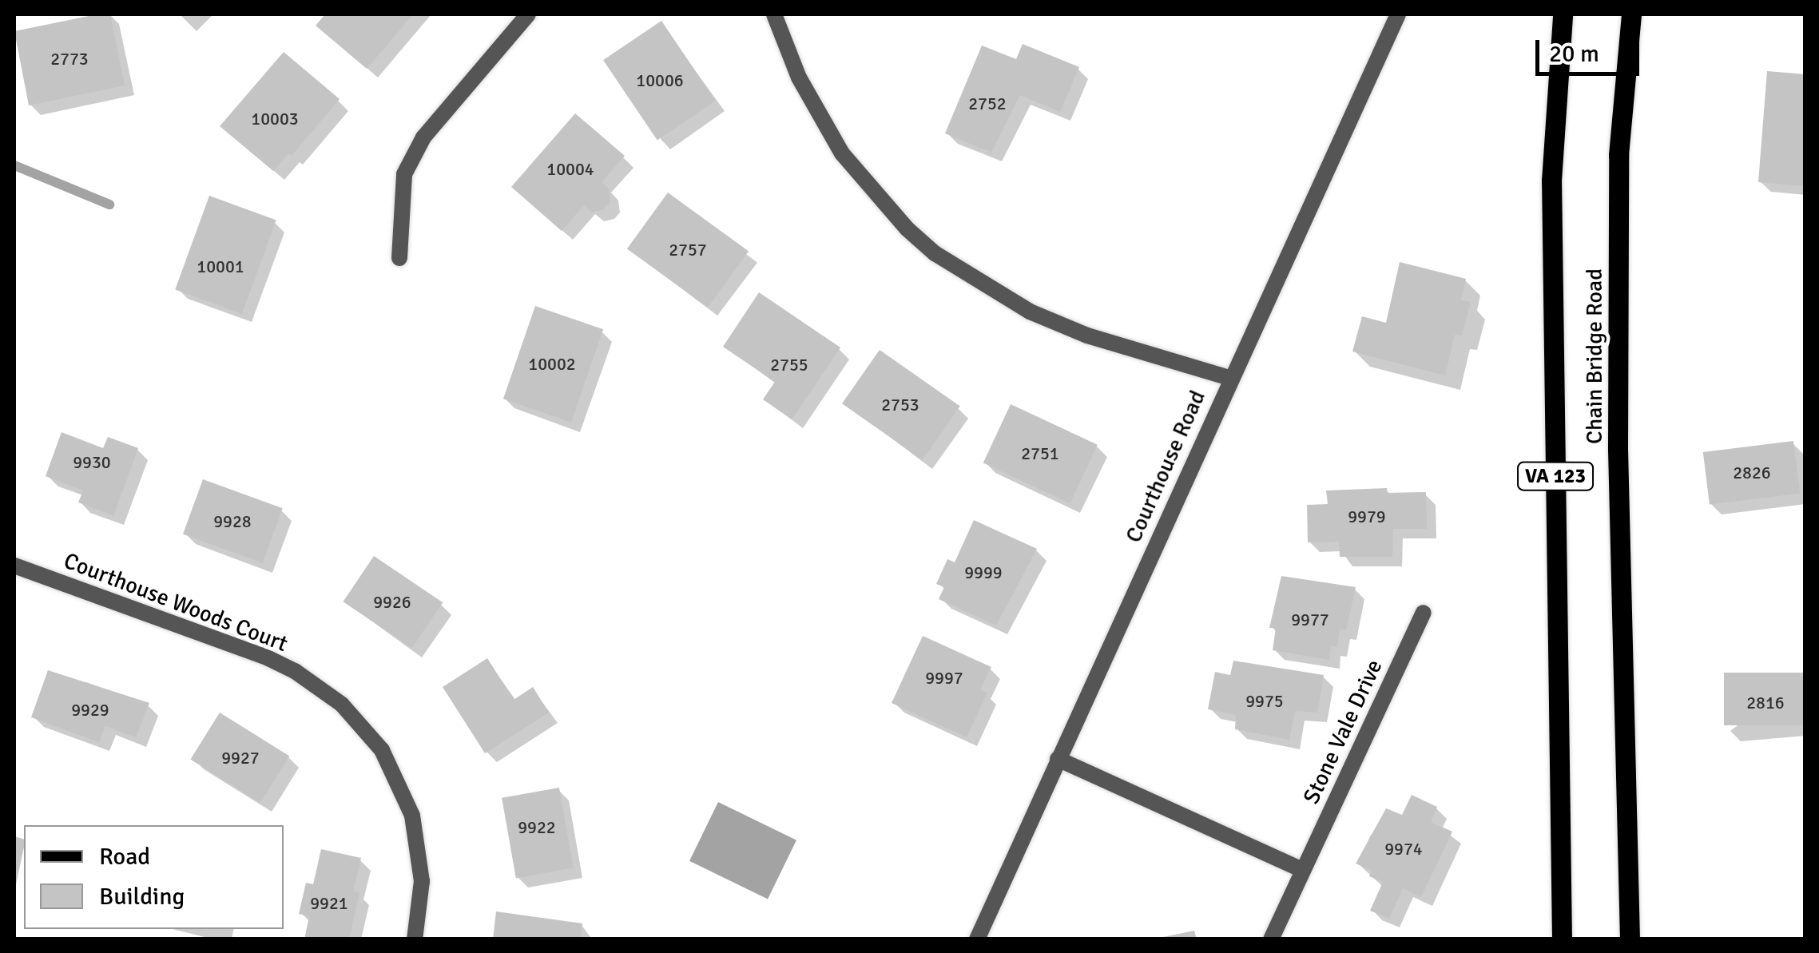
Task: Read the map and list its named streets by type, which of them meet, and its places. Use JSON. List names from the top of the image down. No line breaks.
{"streets":{"main road":["Chain Bridge Road","VA 123"],"street":["Courthouse Road","Courthouse Woods Court","Stone Vale Drive"]},"house_numbers":["2773","10006","2752","10003","10004","2757","10001","10002","2755","2753","2751","9930","2826","9979","9928","9999","9926","9977","9997","9975","2816","9929","9927","9922","9974","9921"],"legend":["Road","Building"],"scale_bar":"20 m"}
